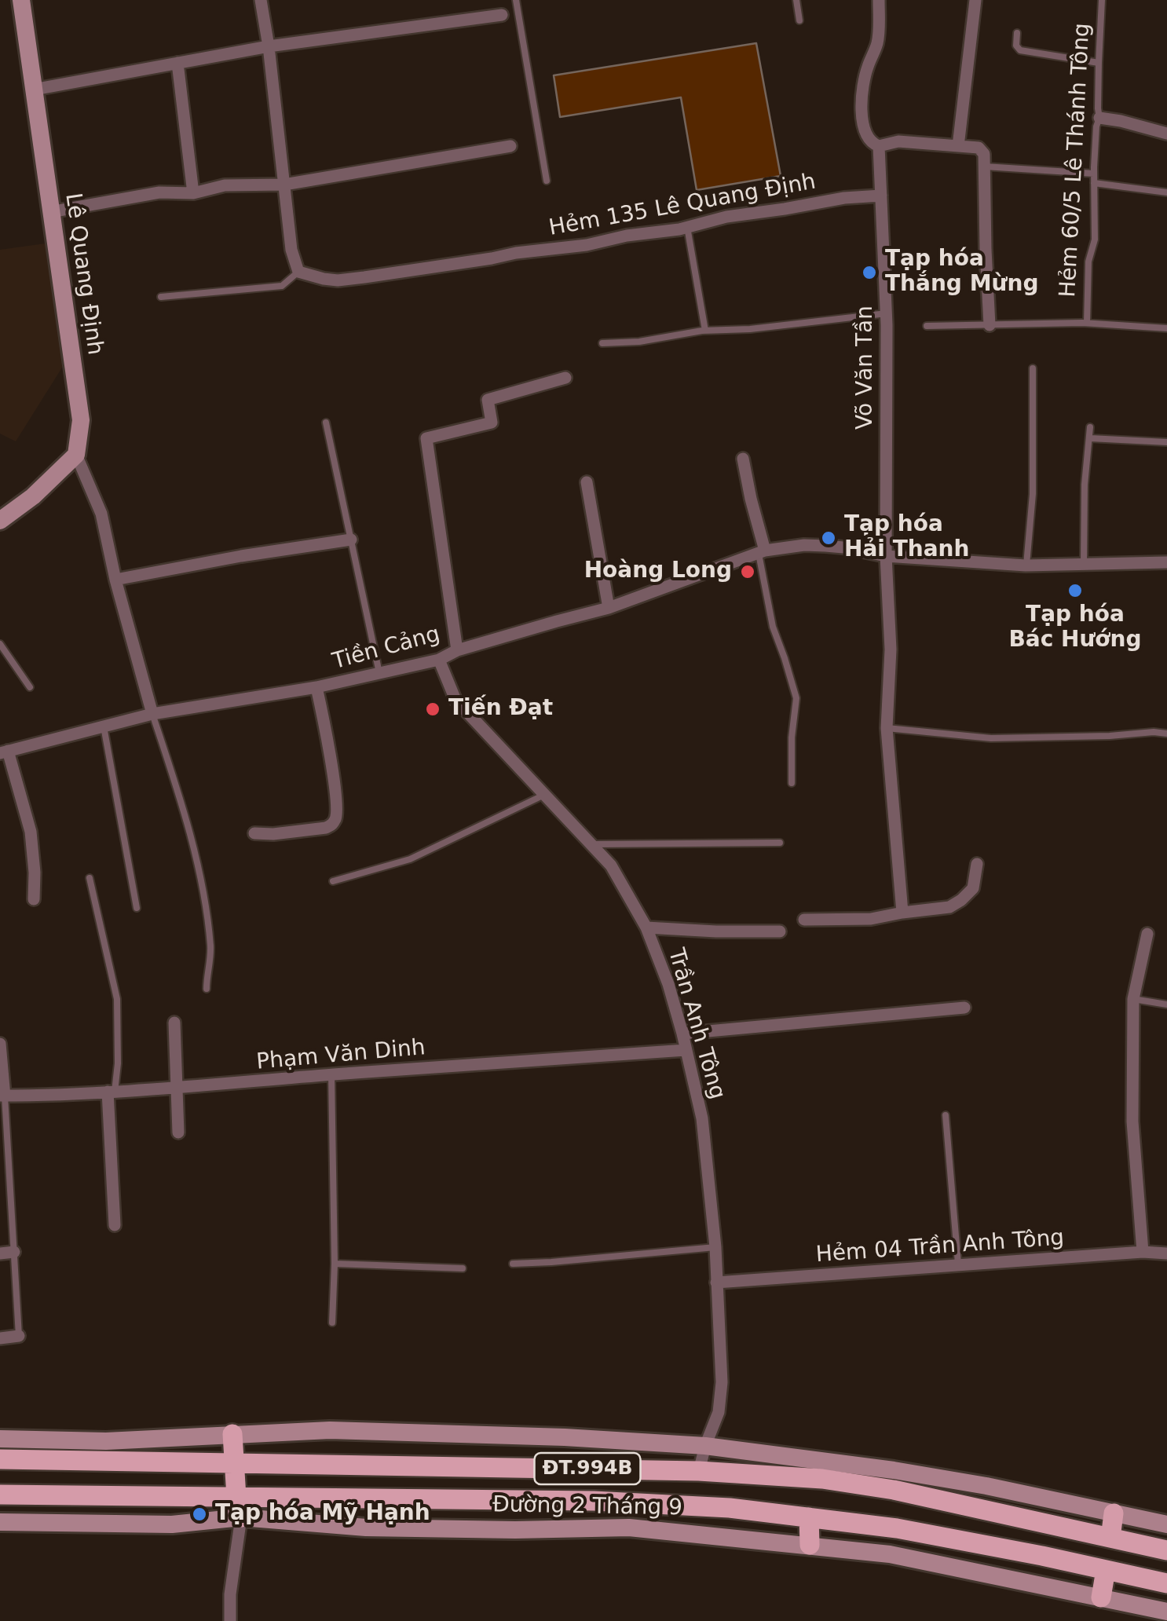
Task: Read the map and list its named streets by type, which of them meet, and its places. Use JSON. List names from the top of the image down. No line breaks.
{"streets":{"main road":["Lê Quang Định","ĐT.994B","Đường 2 Tháng 9"],"street":["Hẻm 135 Lê Quang Định","Võ Văn Tần","Tiền Cảng","Trần Anh Tông","Phạm Văn Dinh","Hẻm 04 Trần Anh Tông"],"lane":["Hẻm 60/5 Lê Thánh Tông"]},"crossings":[["Hẻm 135 Lê Quang Định","Võ Văn Tần"],["Võ Văn Tần","Tiền Cảng"],["Tiền Cảng","Trần Anh Tông"],["Trần Anh Tông","Phạm Văn Dinh"],["Trần Anh Tông","Hẻm 04 Trần Anh Tông"],["Trần Anh Tông","Đường 2 Tháng 9"]],"places":["Tạp hóa Thắng Mừng","Tạp hóa Hải Thanh","Hoàng Long","Tạp hóa Bác Hướng","Tiến Đạt","Tạp hóa Mỹ Hạnh"]}
